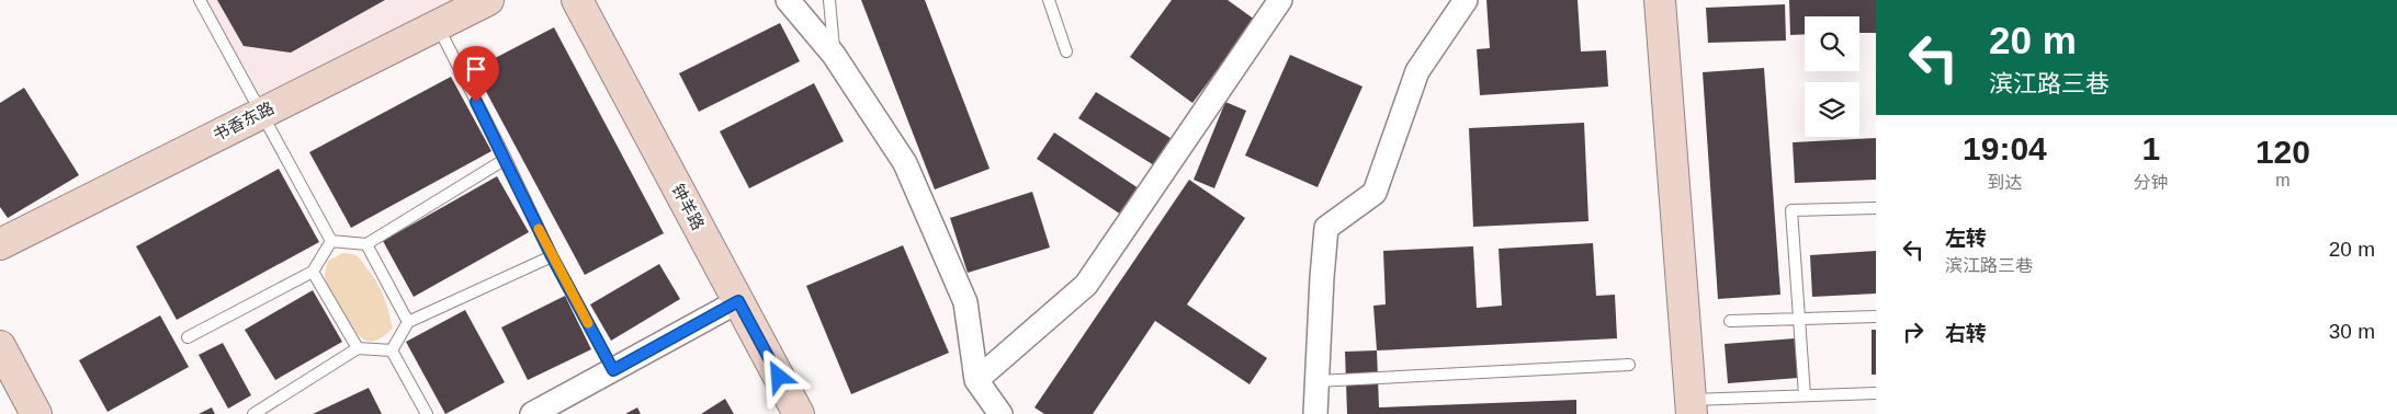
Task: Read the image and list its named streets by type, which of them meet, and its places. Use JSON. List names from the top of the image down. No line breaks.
{"streets":{"street":["书香东路","钟羊路"]},"page":{"turn":["20 m","滨江路三巷"],"eta":["19:04","到达","1","分钟","120","m"],"list":[{"name":"左转","note":"滨江路三巷","value":"20 m"},{"name":"右转","value":"30 m"}]}}
